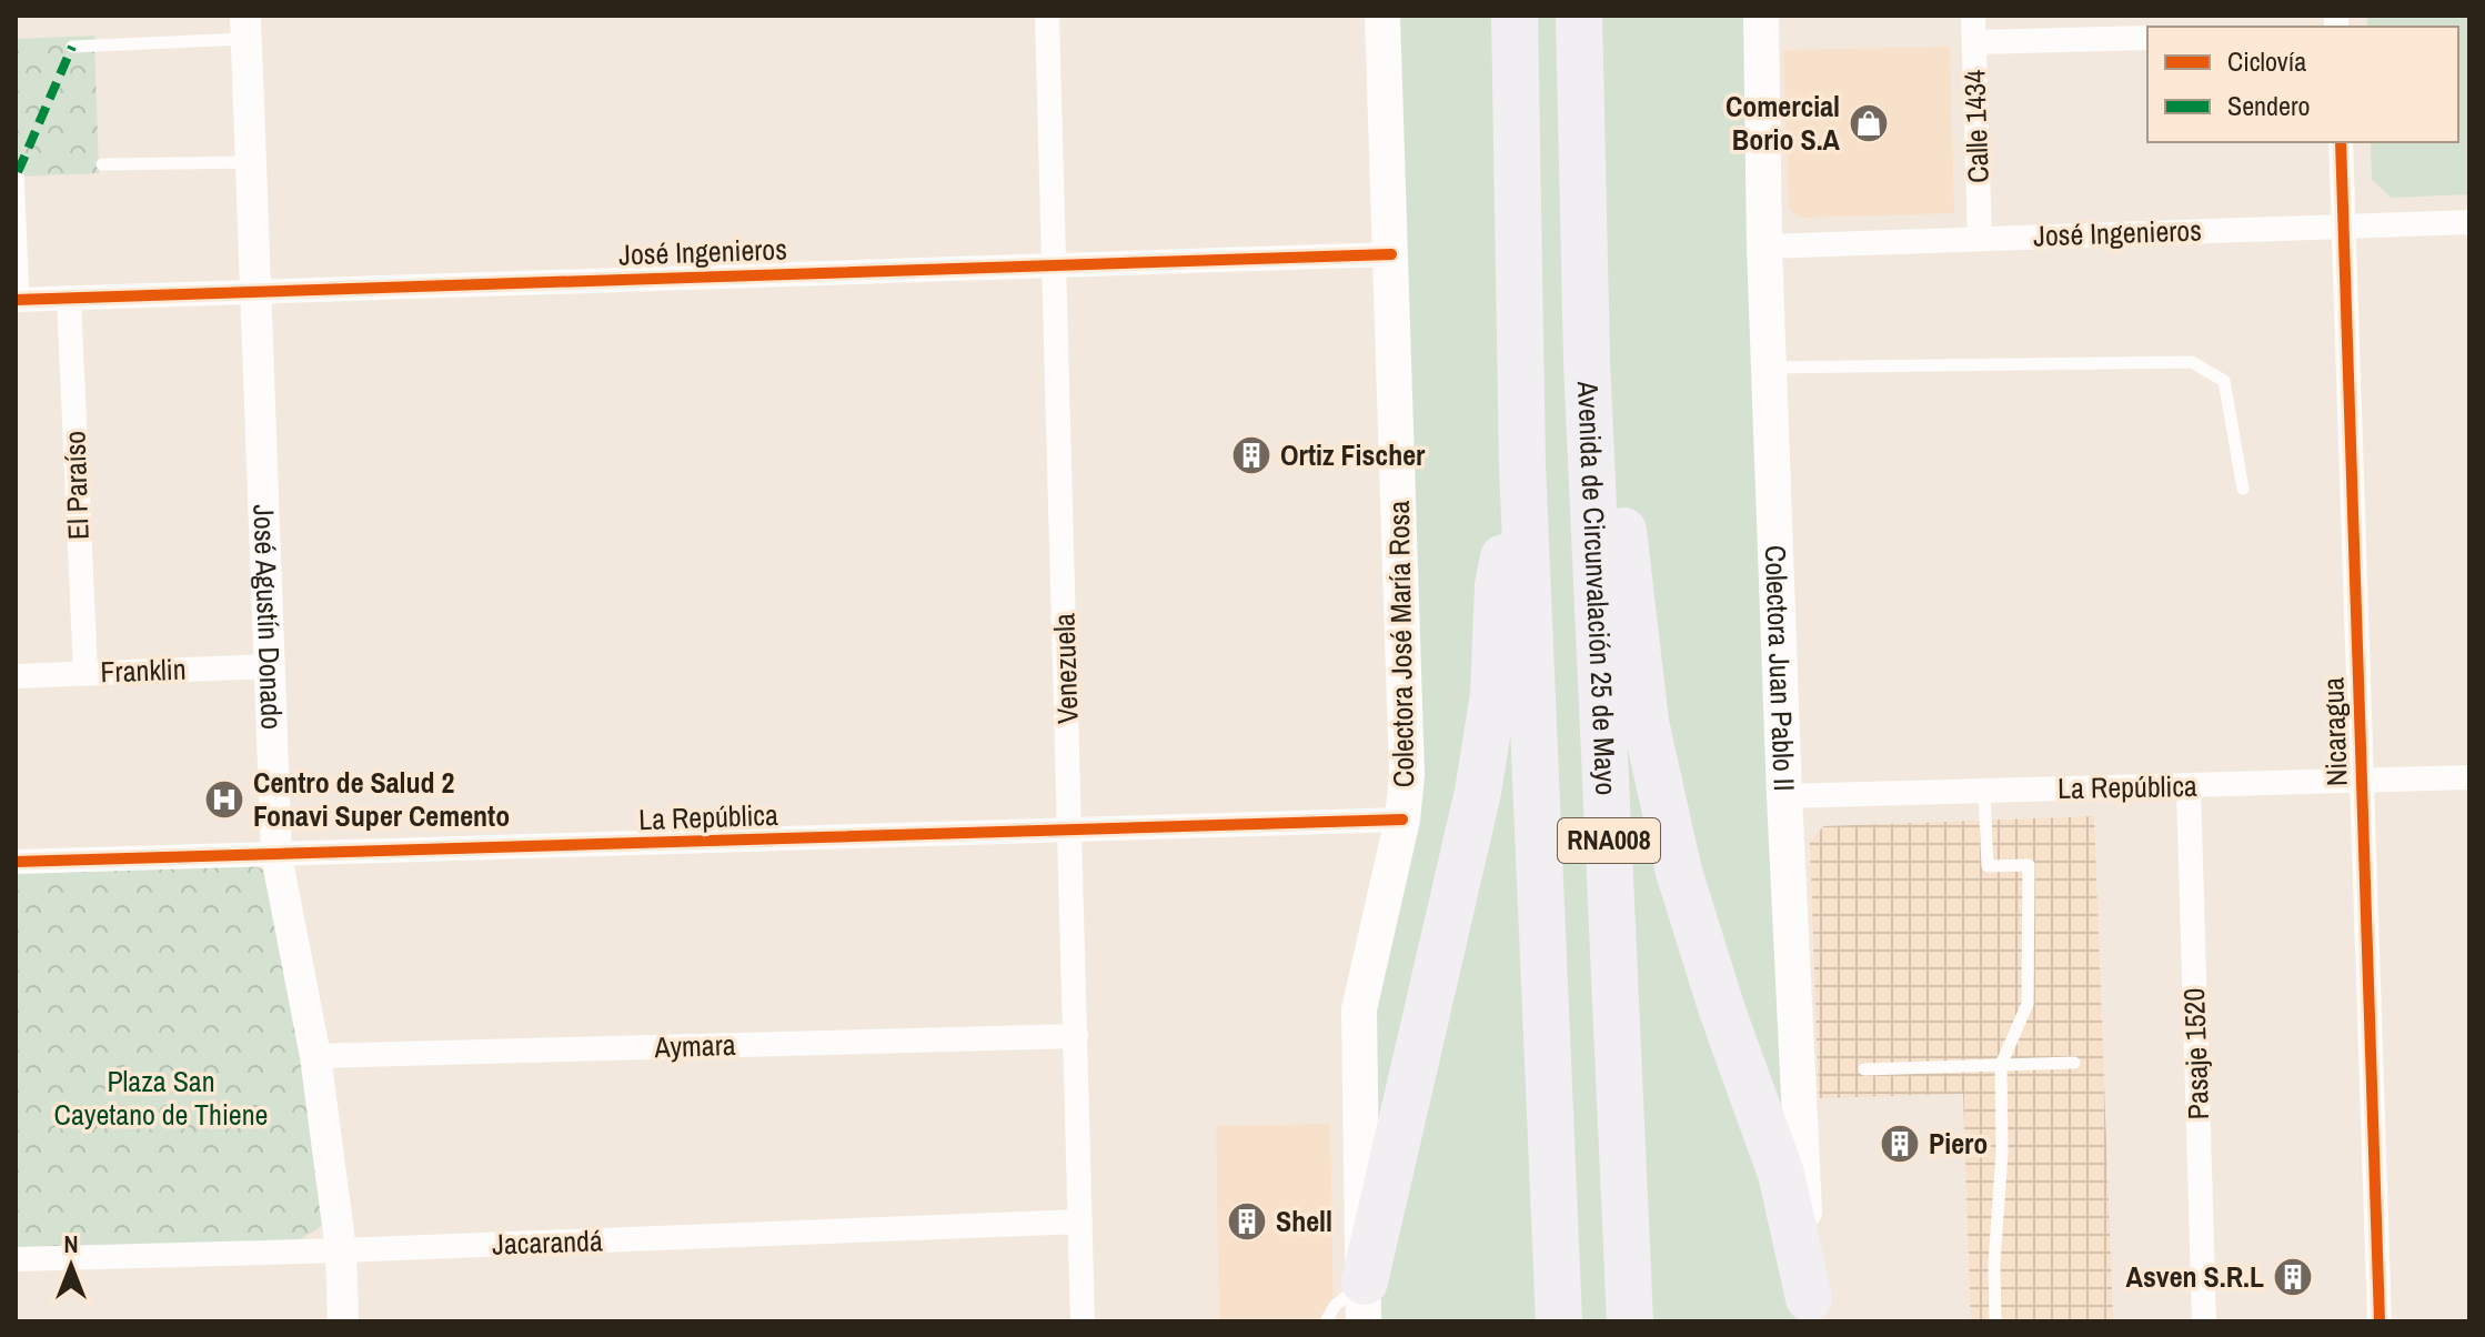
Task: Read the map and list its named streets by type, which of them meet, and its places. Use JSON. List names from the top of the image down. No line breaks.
{"streets":{"highway":["Avenida de Circunvalación 25 de Mayo","RNA008"],"main road":["Colectora José María Rosa","Colectora Juan Pablo II"],"street":["Calle 1434","José Ingenieros","El Paraíso","José Agustín Donado","Venezuela","Franklin","Nicaragua","La República","Aymara","Pasaje 1520","Jacarandá"]},"crossings":[["Calle 1434","José Ingenieros"],["José Ingenieros","El Paraíso"],["José Ingenieros","José Agustín Donado"],["José Ingenieros","Colectora José María Rosa"],["José Ingenieros","Venezuela"],["José Ingenieros","Colectora Juan Pablo II"],["José Ingenieros","Nicaragua"],["El Paraíso","Franklin"],["José Agustín Donado","Franklin"],["José Agustín Donado","La República"],["José Agustín Donado","Aymara"],["José Agustín Donado","Jacarandá"],["Colectora José María Rosa","La República"],["Venezuela","La República"],["Venezuela","Aymara"],["Venezuela","Jacarandá"],["Colectora Juan Pablo II","La República"],["Nicaragua","La República"],["La República","Pasaje 1520"]],"parks":["Plaza San Cayetano de Thiene"],"places":{"shop":["Comercial Borio S.A"],"building":["Ortiz Fischer","Piero","Shell","Asven S.R.L"],"hospital":["Centro de Salud 2 Fonavi Super Cemento"]},"legend":["Ciclovía","Sendero"],"north":"top"}
